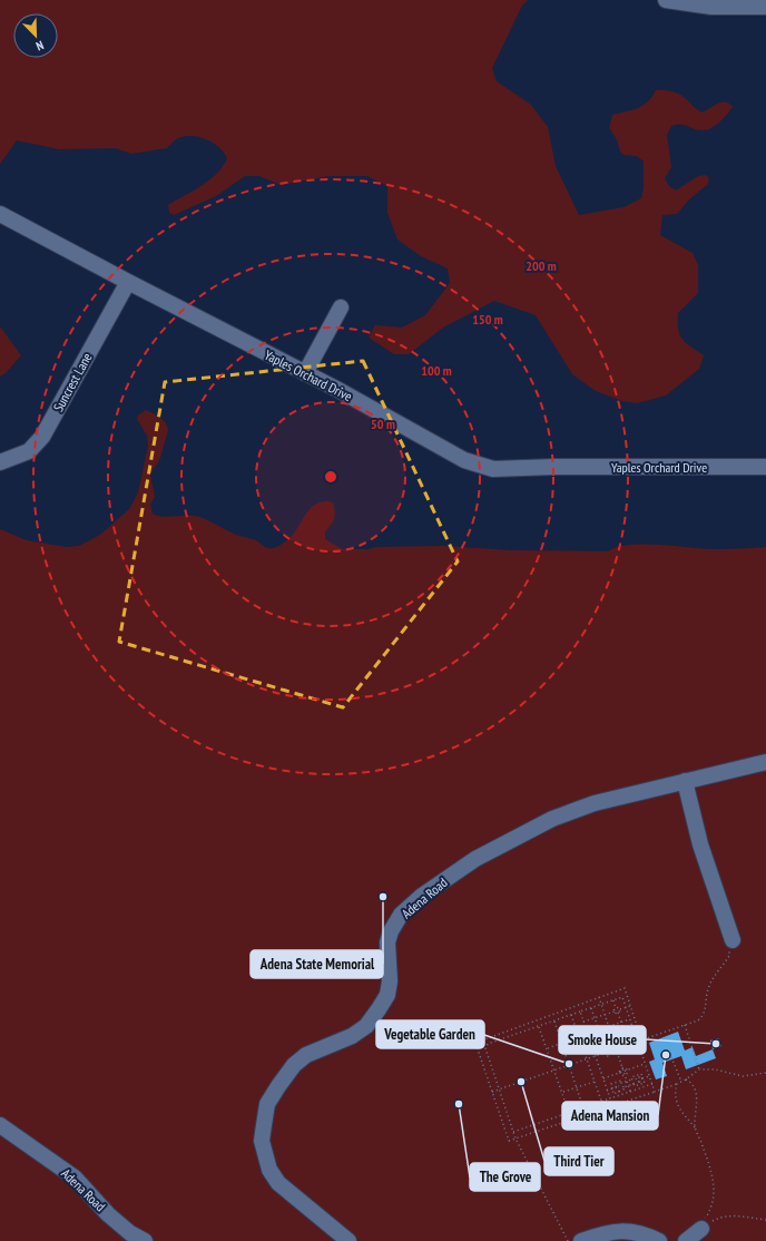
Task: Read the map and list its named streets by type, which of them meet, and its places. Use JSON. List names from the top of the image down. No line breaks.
{"streets":{"street":["Yaples Orchard Drive","Suncrest Lane","Adena Road"]},"crossings":[["Yaples Orchard Drive","Suncrest Lane"]],"places":["Adena State Memorial","Smoke House","Adena Mansion","Vegetable Garden","Third Tier","The Grove"],"north":"bottom right","rings":["200 m","150 m","100 m","50 m"]}
